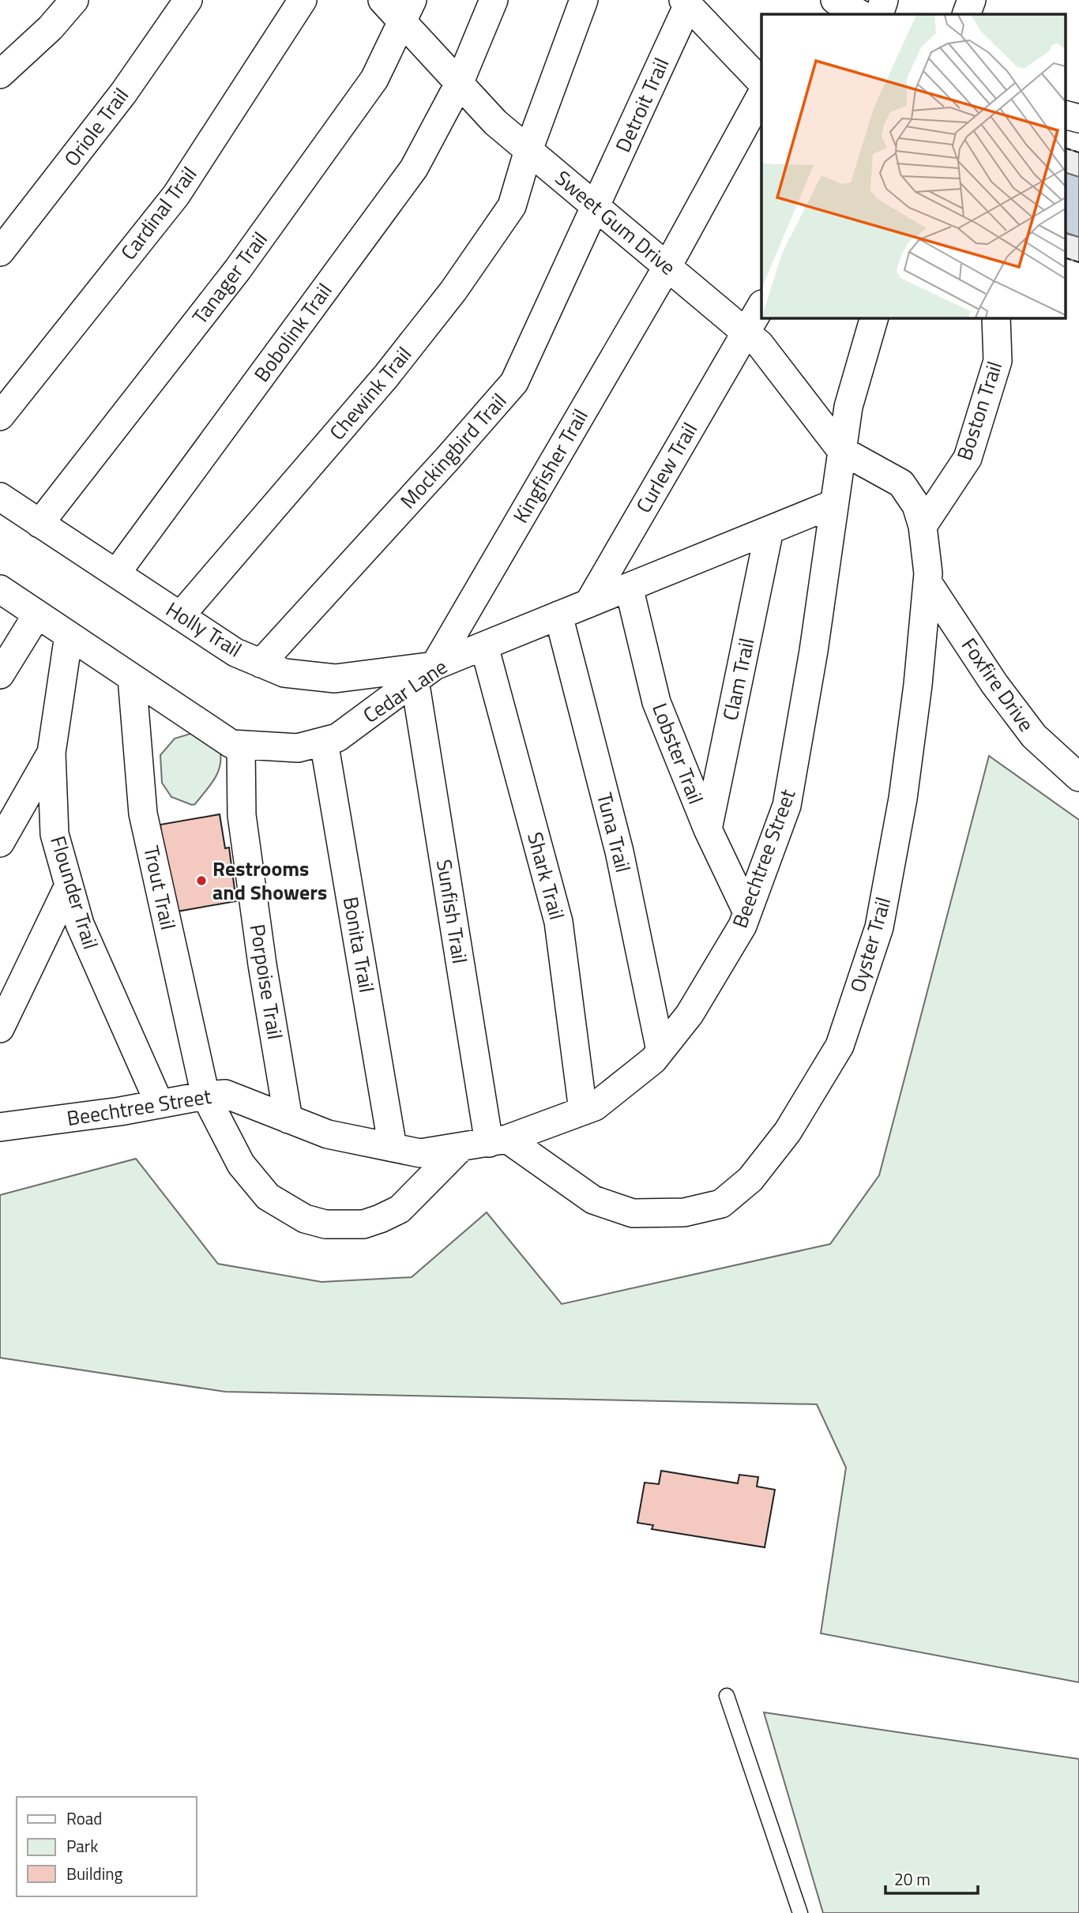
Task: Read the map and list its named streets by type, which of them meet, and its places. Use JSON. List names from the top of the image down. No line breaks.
{"streets":{"street":["Detroit Trail","Oriole Trail","Cardinal Trail","Sweet Gum Drive","Tanager Trail","Bobolink Trail","Chewink Trail","Boston Trail","Mockingbird Trail","Kingfisher Trail","Curlew Trail","Holly Trail","Clam Trail","Foxfire Drive","Cedar Lane","Lobster Trail","Tuna Trail","Beechtree Street","Shark Trail","Trout Trail","Flounder Trail","Sunfish Trail","Bonita Trail","Oyster Trail","Porpoise Trail"]},"crossings":[["Detroit Trail","Sweet Gum Drive"],["Detroit Trail","Mockingbird Trail"],["Sweet Gum Drive","Tanager Trail"],["Sweet Gum Drive","Bobolink Trail"],["Sweet Gum Drive","Chewink Trail"],["Sweet Gum Drive","Mockingbird Trail"],["Sweet Gum Drive","Kingfisher Trail"],["Sweet Gum Drive","Curlew Trail"],["Sweet Gum Drive","Beechtree Street"],["Sweet Gum Drive","Oyster Trail"],["Tanager Trail","Holly Trail"],["Bobolink Trail","Holly Trail"],["Chewink Trail","Holly Trail"],["Boston Trail","Oyster Trail"],["Mockingbird Trail","Holly Trail"],["Kingfisher Trail","Holly Trail"],["Kingfisher Trail","Cedar Lane"],["Kingfisher Trail","Sunfish Trail"],["Curlew Trail","Cedar Lane"],["Holly Trail","Cedar Lane"],["Holly Trail","Sunfish Trail"],["Clam Trail","Cedar Lane"],["Clam Trail","Lobster Trail"],["Foxfire Drive","Oyster Trail"],["Cedar Lane","Lobster Trail"],["Cedar Lane","Tuna Trail"],["Cedar Lane","Beechtree Street"],["Cedar Lane","Shark Trail"],["Cedar Lane","Trout Trail"],["Cedar Lane","Flounder Trail"],["Cedar Lane","Sunfish Trail"],["Cedar Lane","Bonita Trail"],["Cedar Lane","Porpoise Trail"],["Lobster Trail","Beechtree Street"],["Tuna Trail","Beechtree Street"],["Beechtree Street","Shark Trail"],["Beechtree Street","Trout Trail"],["Beechtree Street","Flounder Trail"],["Beechtree Street","Sunfish Trail"],["Beechtree Street","Bonita Trail"],["Beechtree Street","Oyster Trail"],["Beechtree Street","Porpoise Trail"],["Sunfish Trail","Oyster Trail"]],"places":["Restrooms and Showers"],"legend":["Road","Park","Building"],"scale_bar":"20 m"}
